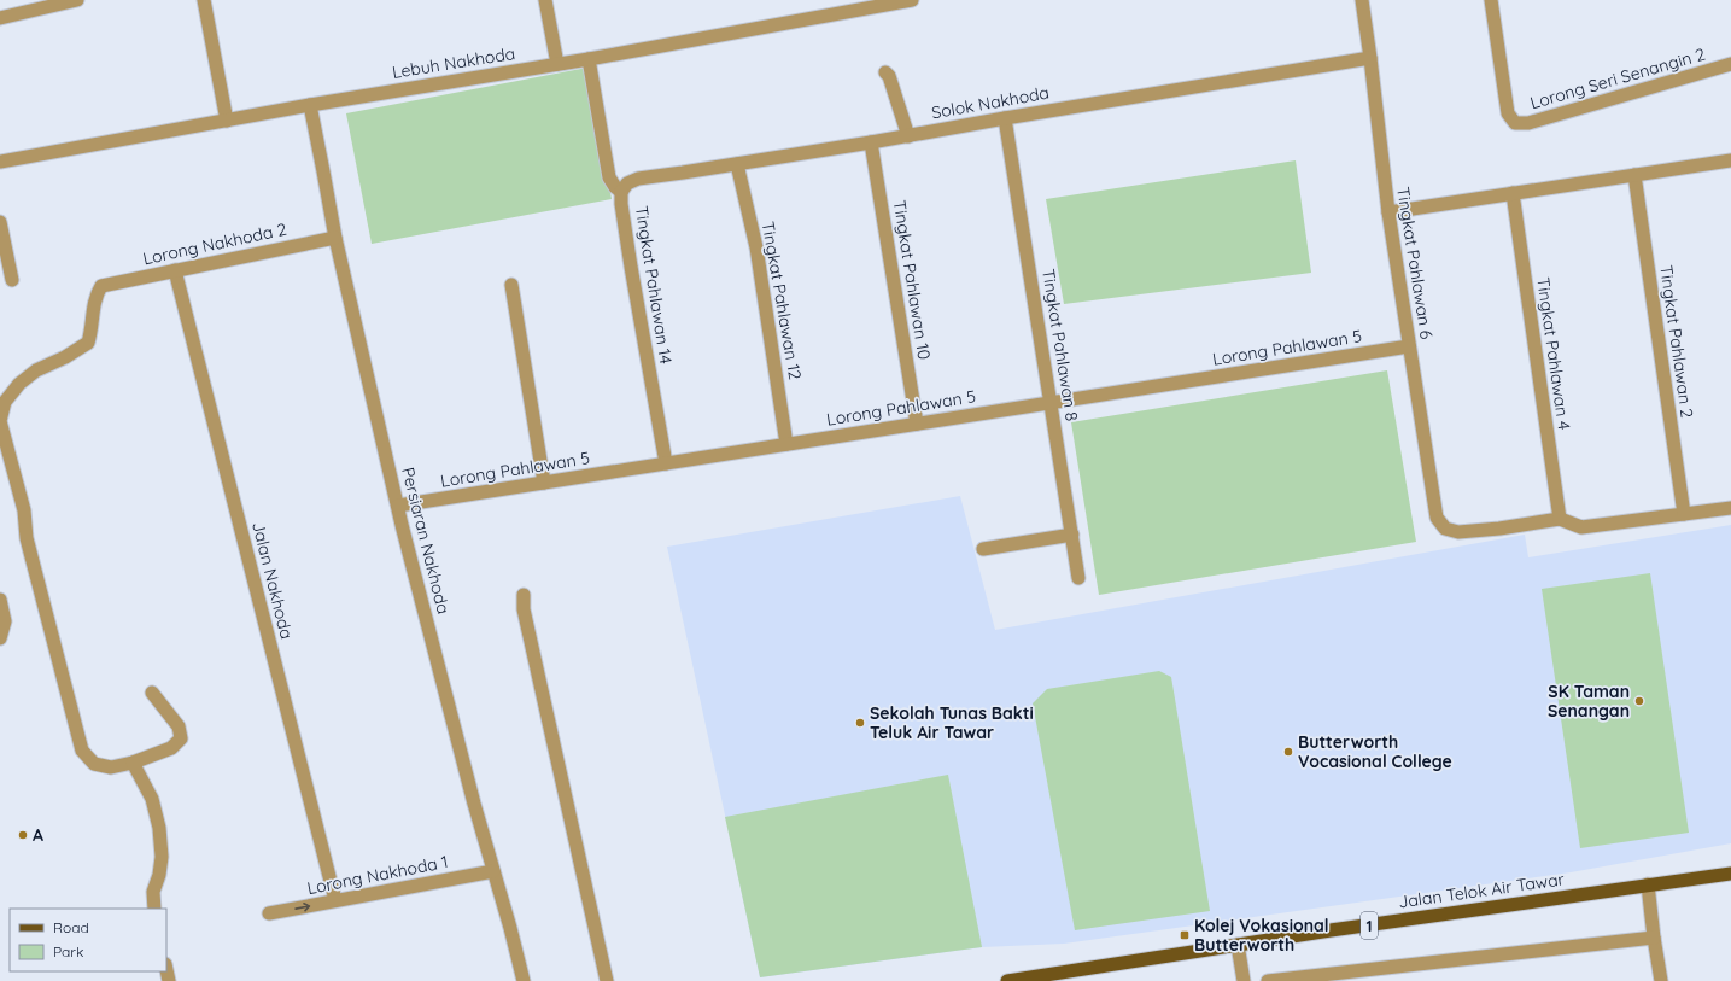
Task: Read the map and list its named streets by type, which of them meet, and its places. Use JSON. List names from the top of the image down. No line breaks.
{"streets":{"main road":["Jalan Telok Air Tawar","1"],"street":["Lebuh Nakhoda","Lorong Seri Senangin 2","Solok Nakhoda","Lorong Nakhoda 2","Tingkat Pahlawan 6","Tingkat Pahlawan 10","Tingkat Pahlawan 14","Tingkat Pahlawan 12","Tingkat Pahlawan 2","Tingkat Pahlawan 8","Lorong Pahlawan 5","Tingkat Pahlawan 4","Persiaran Nakhoda","Jalan Nakhoda","Lorong Nakhoda 1"]},"crossings":[["Lebuh Nakhoda","Tingkat Pahlawan 14"],["Lebuh Nakhoda","Persiaran Nakhoda"],["Solok Nakhoda","Tingkat Pahlawan 6"],["Solok Nakhoda","Tingkat Pahlawan 10"],["Solok Nakhoda","Tingkat Pahlawan 14"],["Solok Nakhoda","Tingkat Pahlawan 12"],["Solok Nakhoda","Tingkat Pahlawan 8"],["Lorong Nakhoda 2","Persiaran Nakhoda"],["Lorong Nakhoda 2","Jalan Nakhoda"],["Tingkat Pahlawan 6","Lorong Pahlawan 5"],["Tingkat Pahlawan 6","Tingkat Pahlawan 4"],["Tingkat Pahlawan 10","Lorong Pahlawan 5"],["Tingkat Pahlawan 14","Lorong Pahlawan 5"],["Tingkat Pahlawan 12","Lorong Pahlawan 5"],["Tingkat Pahlawan 8","Lorong Pahlawan 5"],["Lorong Pahlawan 5","Persiaran Nakhoda"],["Persiaran Nakhoda","Lorong Nakhoda 1"],["Jalan Nakhoda","Lorong Nakhoda 1"]],"places":{"other":["SK Taman Senangan","Sekolah Tunas Bakti Teluk Air Tawar","Butterworth Vocasional College","A"],"transit":["Kolej Vokasional Butterworth"]},"legend":["Road","Park"]}
